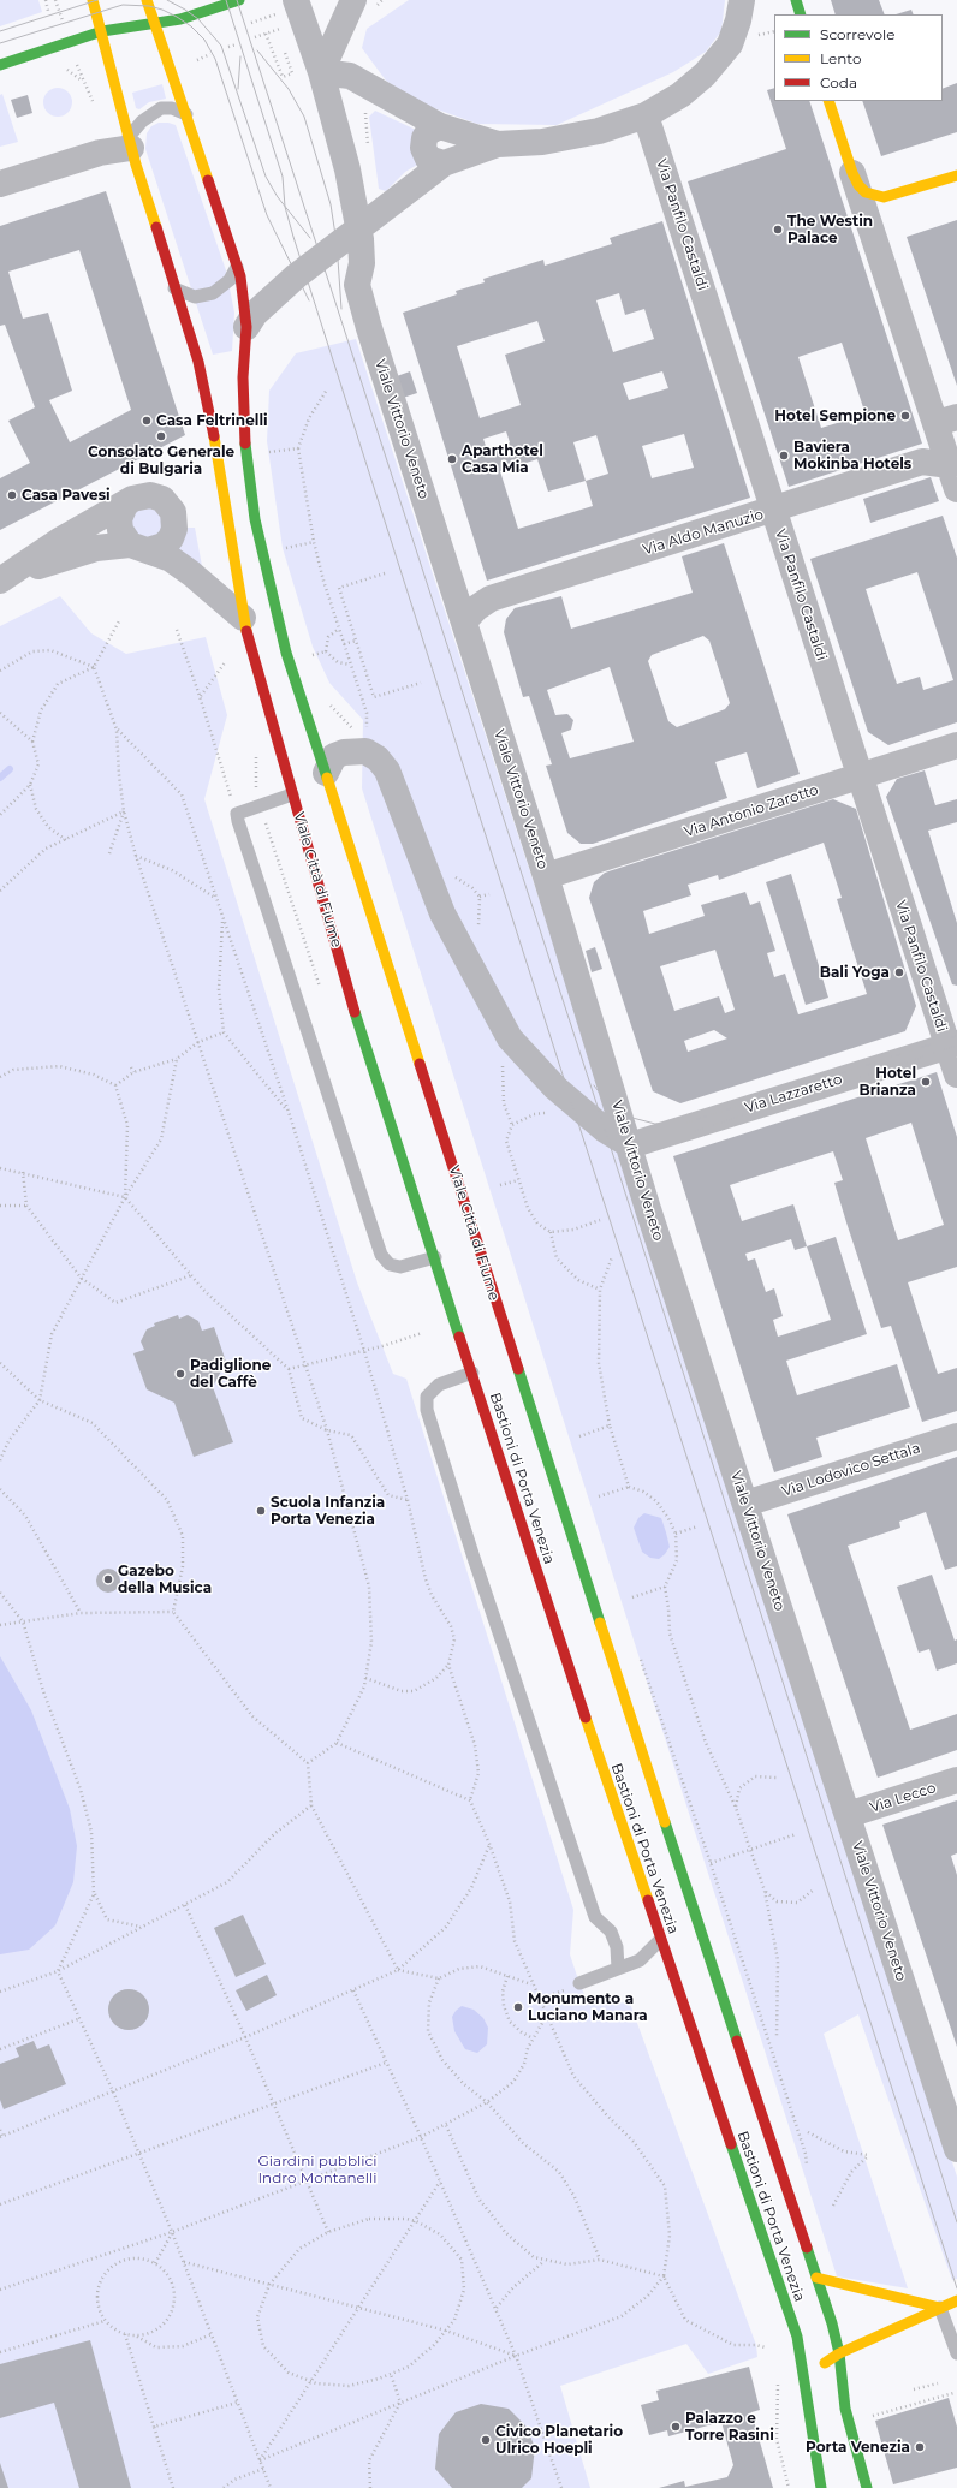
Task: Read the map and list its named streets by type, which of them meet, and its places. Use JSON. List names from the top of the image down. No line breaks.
{"streets":{"main road":["Viale Città di Fiume","Bastioni di Porta Venezia"],"street":["Via Panfilo Castaldi","Viale Vittorio Veneto","Via Aldo Manuzio","Via Antonio Zarotto","Via Lazzaretto","Via Lodovico Settala","Via Lecco"]},"crossings":[["Via Panfilo Castaldi","Via Aldo Manuzio"],["Via Panfilo Castaldi","Via Antonio Zarotto"],["Via Panfilo Castaldi","Via Lazzaretto"],["Viale Vittorio Veneto","Via Aldo Manuzio"],["Viale Vittorio Veneto","Via Antonio Zarotto"],["Viale Vittorio Veneto","Via Lazzaretto"],["Viale Vittorio Veneto","Via Lodovico Settala"],["Viale Vittorio Veneto","Via Lecco"],["Viale Città di Fiume","Bastioni di Porta Venezia"]],"parks":["Giardini pubblici Indro Montanelli"],"places":["The Westin Palace","Hotel Sempione","Casa Feltrinelli","Consolato Generale di Bulgaria","Baviera Mokinba Hotels","Aparthotel Casa Mia","Casa Pavesi","Bali Yoga","Hotel Brianza","Padiglione del Caffè","Scuola Infanzia Porta Venezia","Gazebo della Musica","Monumento a Luciano Manara","Palazzo e Torre Rasini","Civico Planetario Ulrico Hoepli","Porta Venezia"],"legend":["Scorrevole","Lento","Coda"]}
